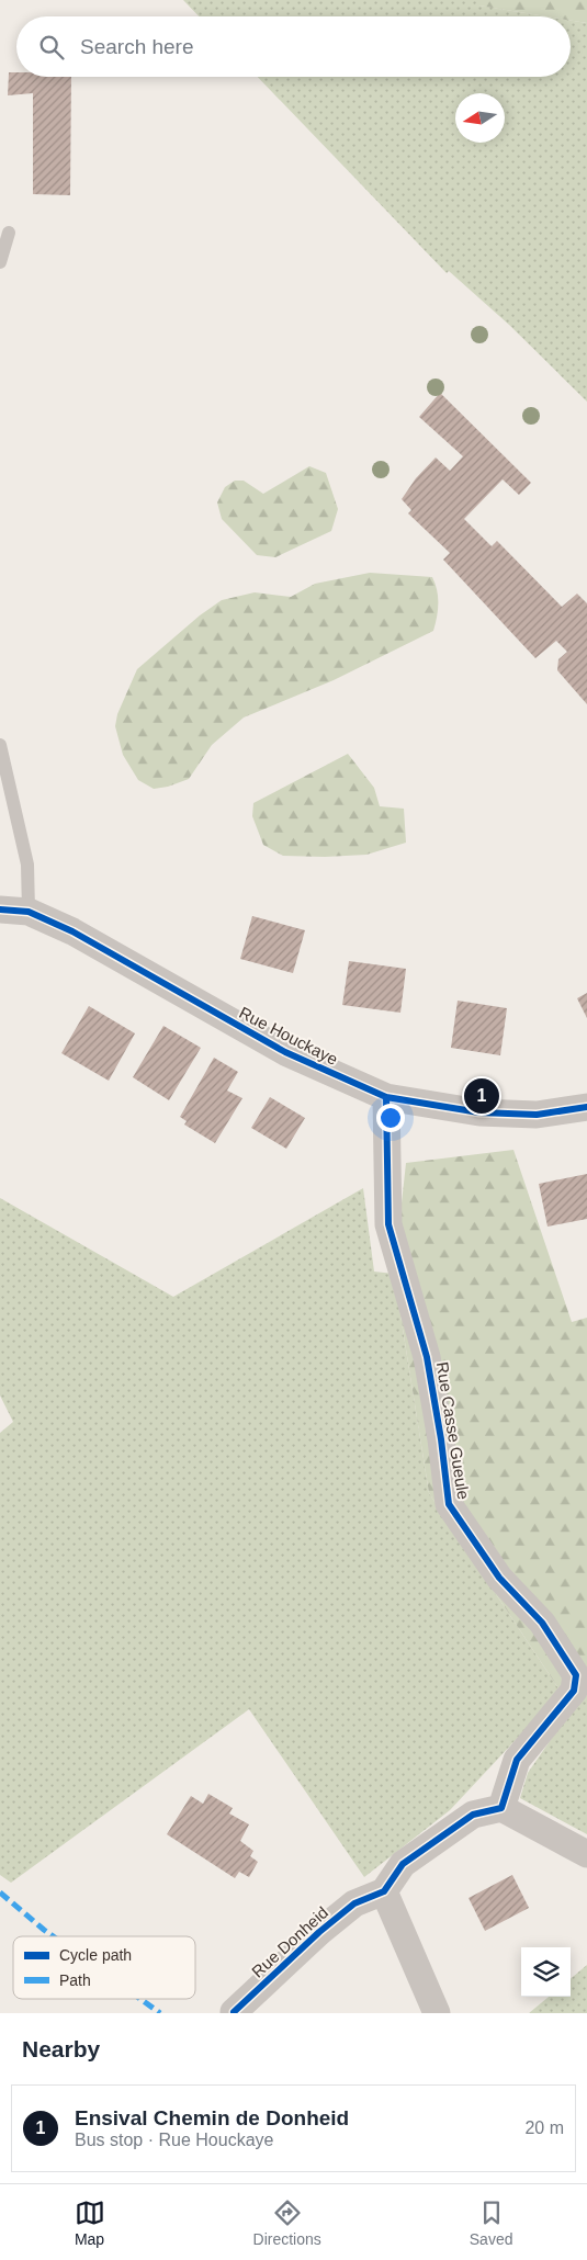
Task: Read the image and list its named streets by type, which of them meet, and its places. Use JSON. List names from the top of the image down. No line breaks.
{"streets":{"street":["Rue Houckaye","Rue Casse Gueule","Rue Donheid"]},"crossings":[["Rue Houckaye","Rue Casse Gueule"]],"legend":["Cycle path","Path"],"north":"left","page":{"search":"Search here","pins":"1","heading":"Nearby","list":[{"mark":"1","name":"Ensival Chemin de Donheid","note":"Bus stop · Rue Houckaye","value":"20 m"}],"nav":["Map","Directions","Saved"]}}
